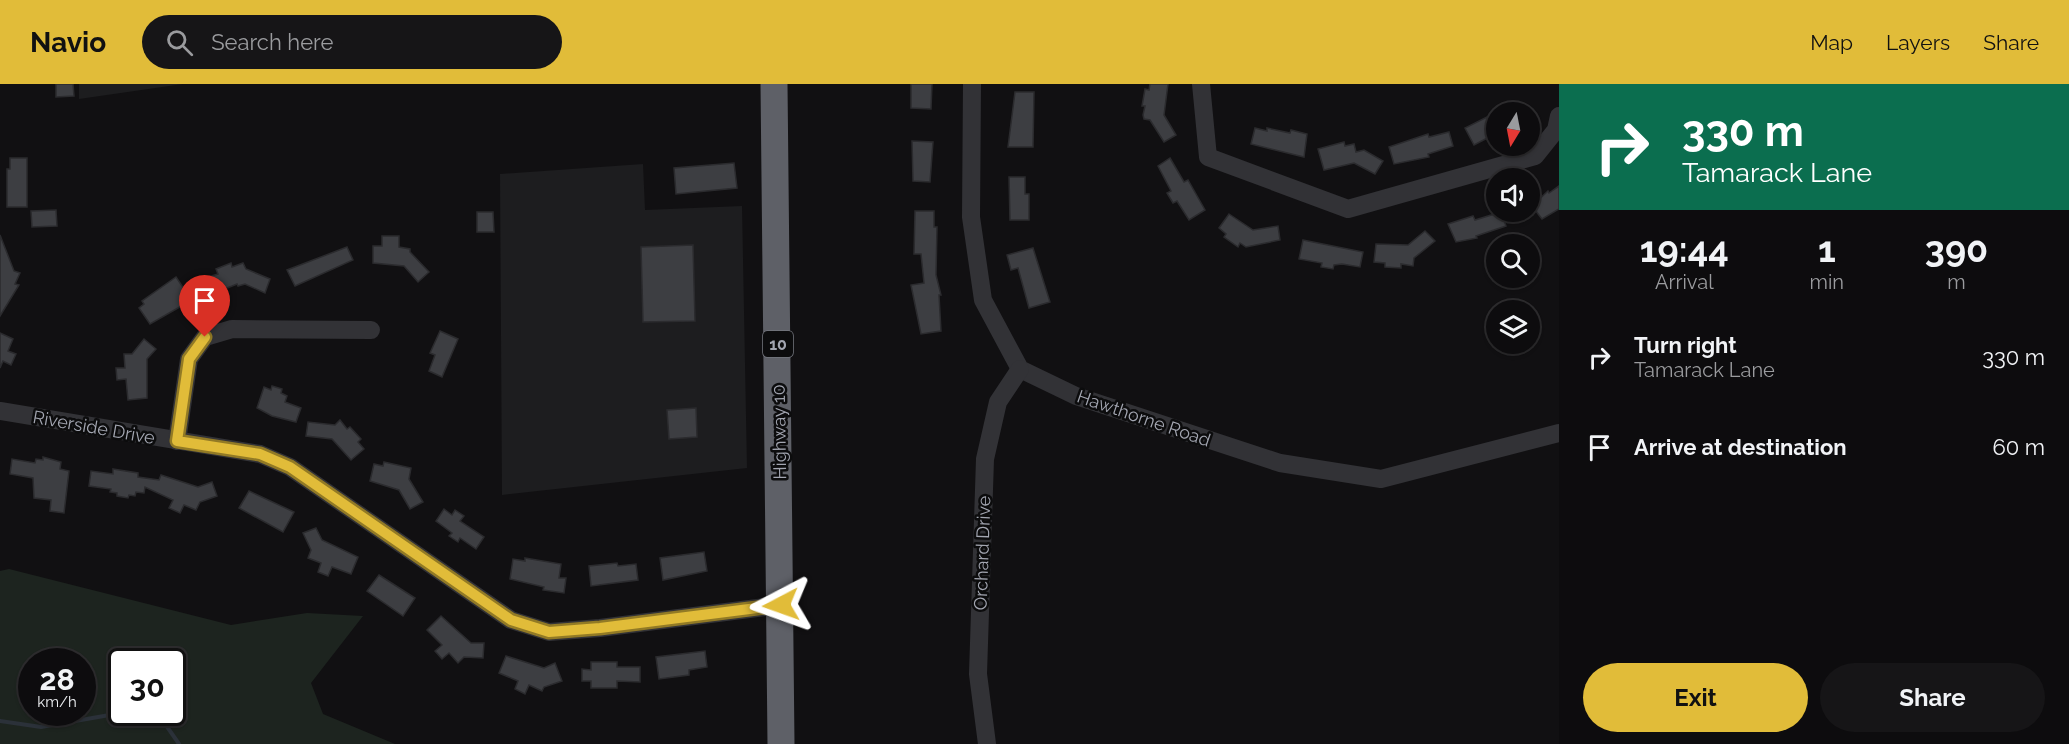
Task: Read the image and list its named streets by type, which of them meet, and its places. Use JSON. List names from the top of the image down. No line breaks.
{"streets":{"highway":["10","Highway 10"],"street":["Hawthorne Road","Riverside Drive","Orchard Drive"]},"crossings":[["Hawthorne Road","Orchard Drive"],["Riverside Drive","Highway 10"]],"north":"bottom","page":{"header":"Navio","search":"Search here","nav":["Map","Layers","Share"],"turn":["330 m","Tamarack Lane"],"eta":["19:44","Arrival","1","min","390","m"],"list":[{"name":"Turn right","note":"Tamarack Lane","value":"330 m"},{"name":"Arrive at destination","value":"60 m"}],"speed":"28 km/h","limit":"30","buttons":["Exit","Share"]}}
